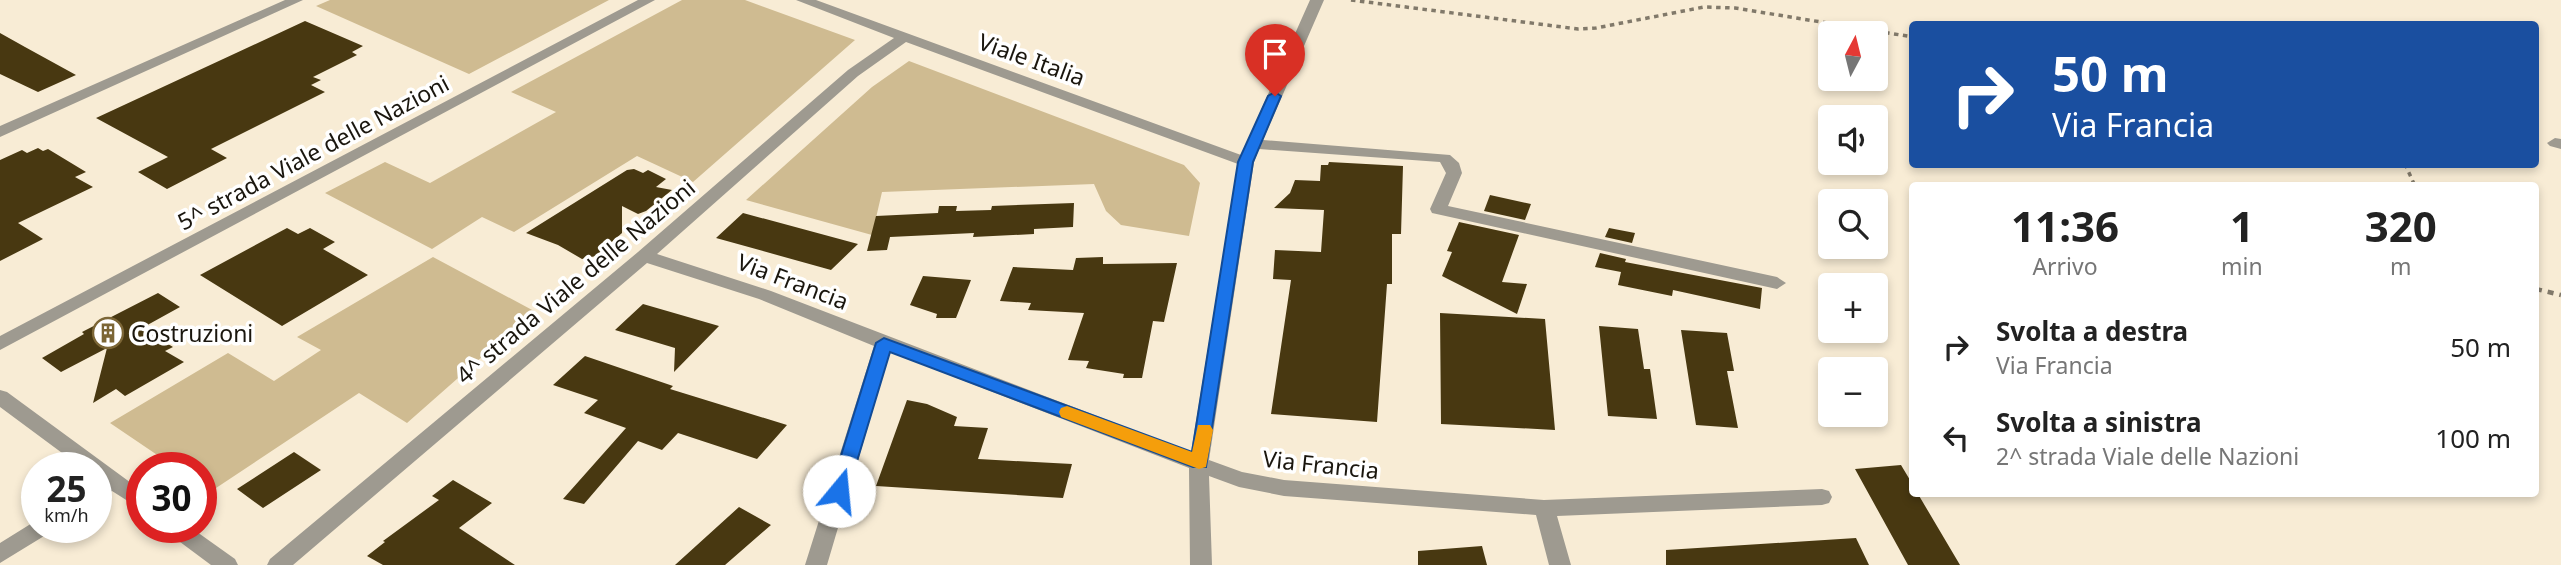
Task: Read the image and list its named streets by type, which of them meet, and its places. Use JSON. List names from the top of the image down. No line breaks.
{"streets":{"street":["Viale Italia","5^ strada Viale delle Nazioni","4^ strada Viale delle Nazioni","Via Francia"]},"crossings":[["Viale Italia","4^ strada Viale delle Nazioni"],["4^ strada Viale delle Nazioni","Via Francia"]],"places":{"building":["Costruzioni"]},"north":"top","page":{"map_buttons":["+","−"],"turn":["50 m","Via Francia"],"eta":["11:36","Arrivo","1","min","320","m"],"list":[{"name":"Svolta a destra","note":"Via Francia","value":"50 m"},{"name":"Svolta a sinistra","note":"2^ strada Viale delle Nazioni","value":"100 m"}],"speed":"25 km/h","limit":"30"}}
